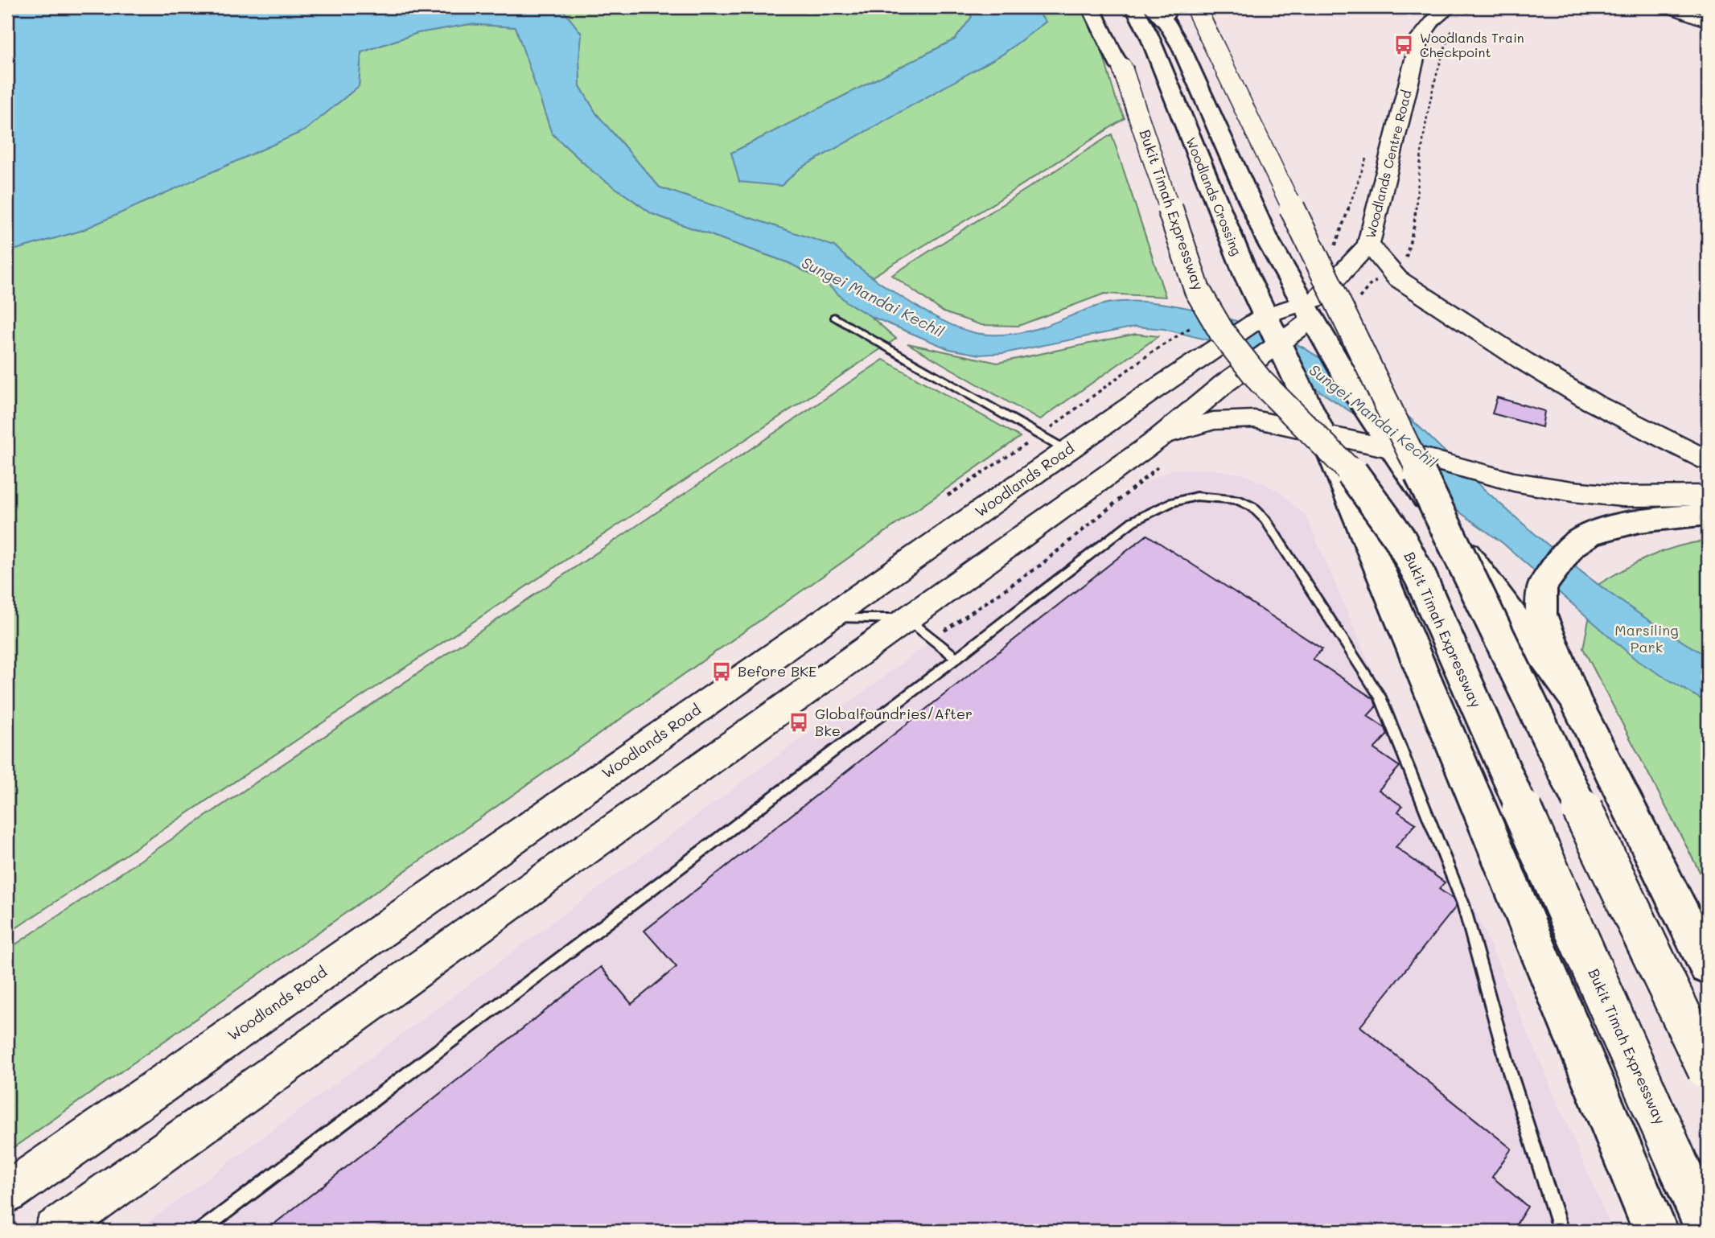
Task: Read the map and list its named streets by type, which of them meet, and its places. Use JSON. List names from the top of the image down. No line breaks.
{"streets":{"highway":["Woodlands Crossing","Bukit Timah Expressway"],"main road":["Woodlands Centre Road","Woodlands Road"]},"crossings":[["Woodlands Centre Road","Woodlands Crossing"],["Woodlands Centre Road","Woodlands Road"],["Woodlands Crossing","Bukit Timah Expressway"],["Woodlands Crossing","Woodlands Road"]],"water":["Sungei Mandai Kechil"],"parks":["Marsiling Park"],"places":{"bus stop":["Woodlands Train Checkpoint","Before BKE","Globalfoundries/After Bke"]}}
